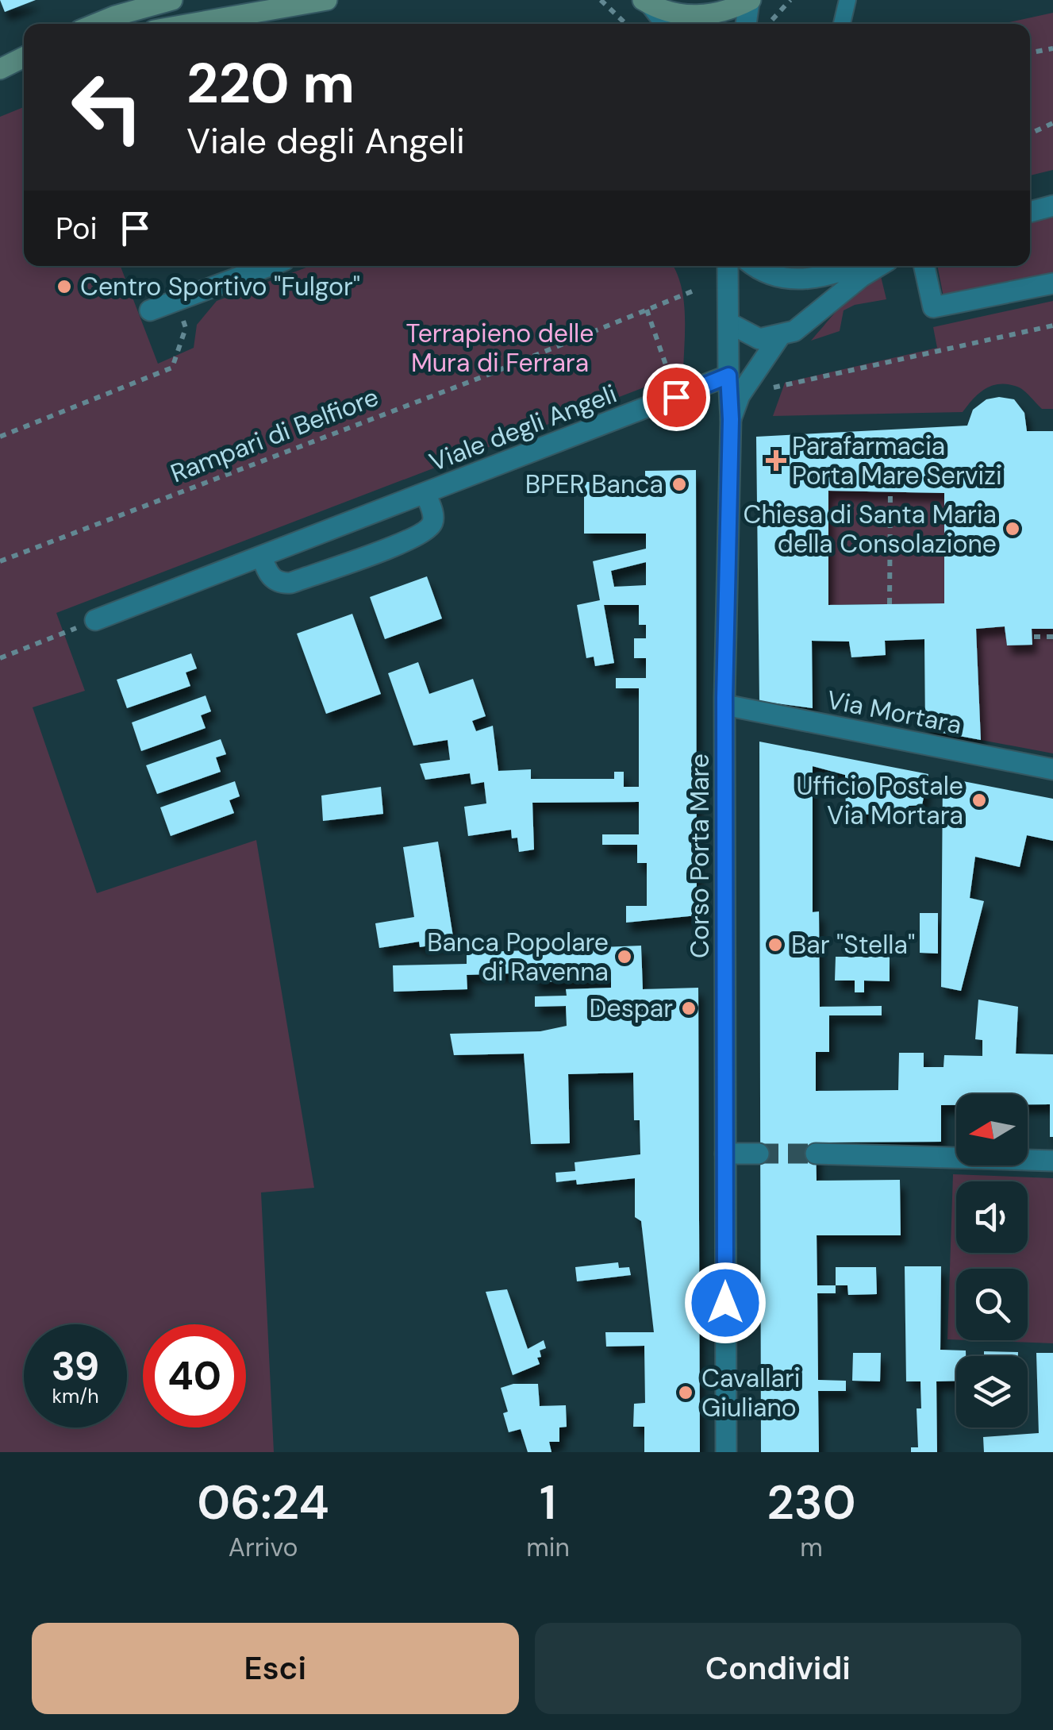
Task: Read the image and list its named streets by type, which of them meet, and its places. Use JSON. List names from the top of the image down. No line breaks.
{"streets":{"street":["Viale degli Angeli","Via Mortara","Corso Porta Mare"],"path":["Rampari di Belfiore"]},"crossings":[["Viale degli Angeli","Corso Porta Mare"],["Via Mortara","Corso Porta Mare"]],"parks":["Terrapieno delle Mura di Ferrara"],"places":{"other":["Centro Sportivo \"Fulgor\"","BPER Banca","Chiesa di Santa Maria della Consolazione","Ufficio Postale Via Mortara","Bar \"Stella\"","Banca Popolare di Ravenna","Despar","Cavallari Giuliano"],"health":["Parafarmacia Porta Mare Servizi"]},"north":"left","page":{"turn":["220 m","Viale degli Angeli"],"then":"Poi","speed":"39 km/h","limit":"40","eta":["06:24","Arrivo","1","min","230","m"],"buttons":["Esci","Condividi"]}}
